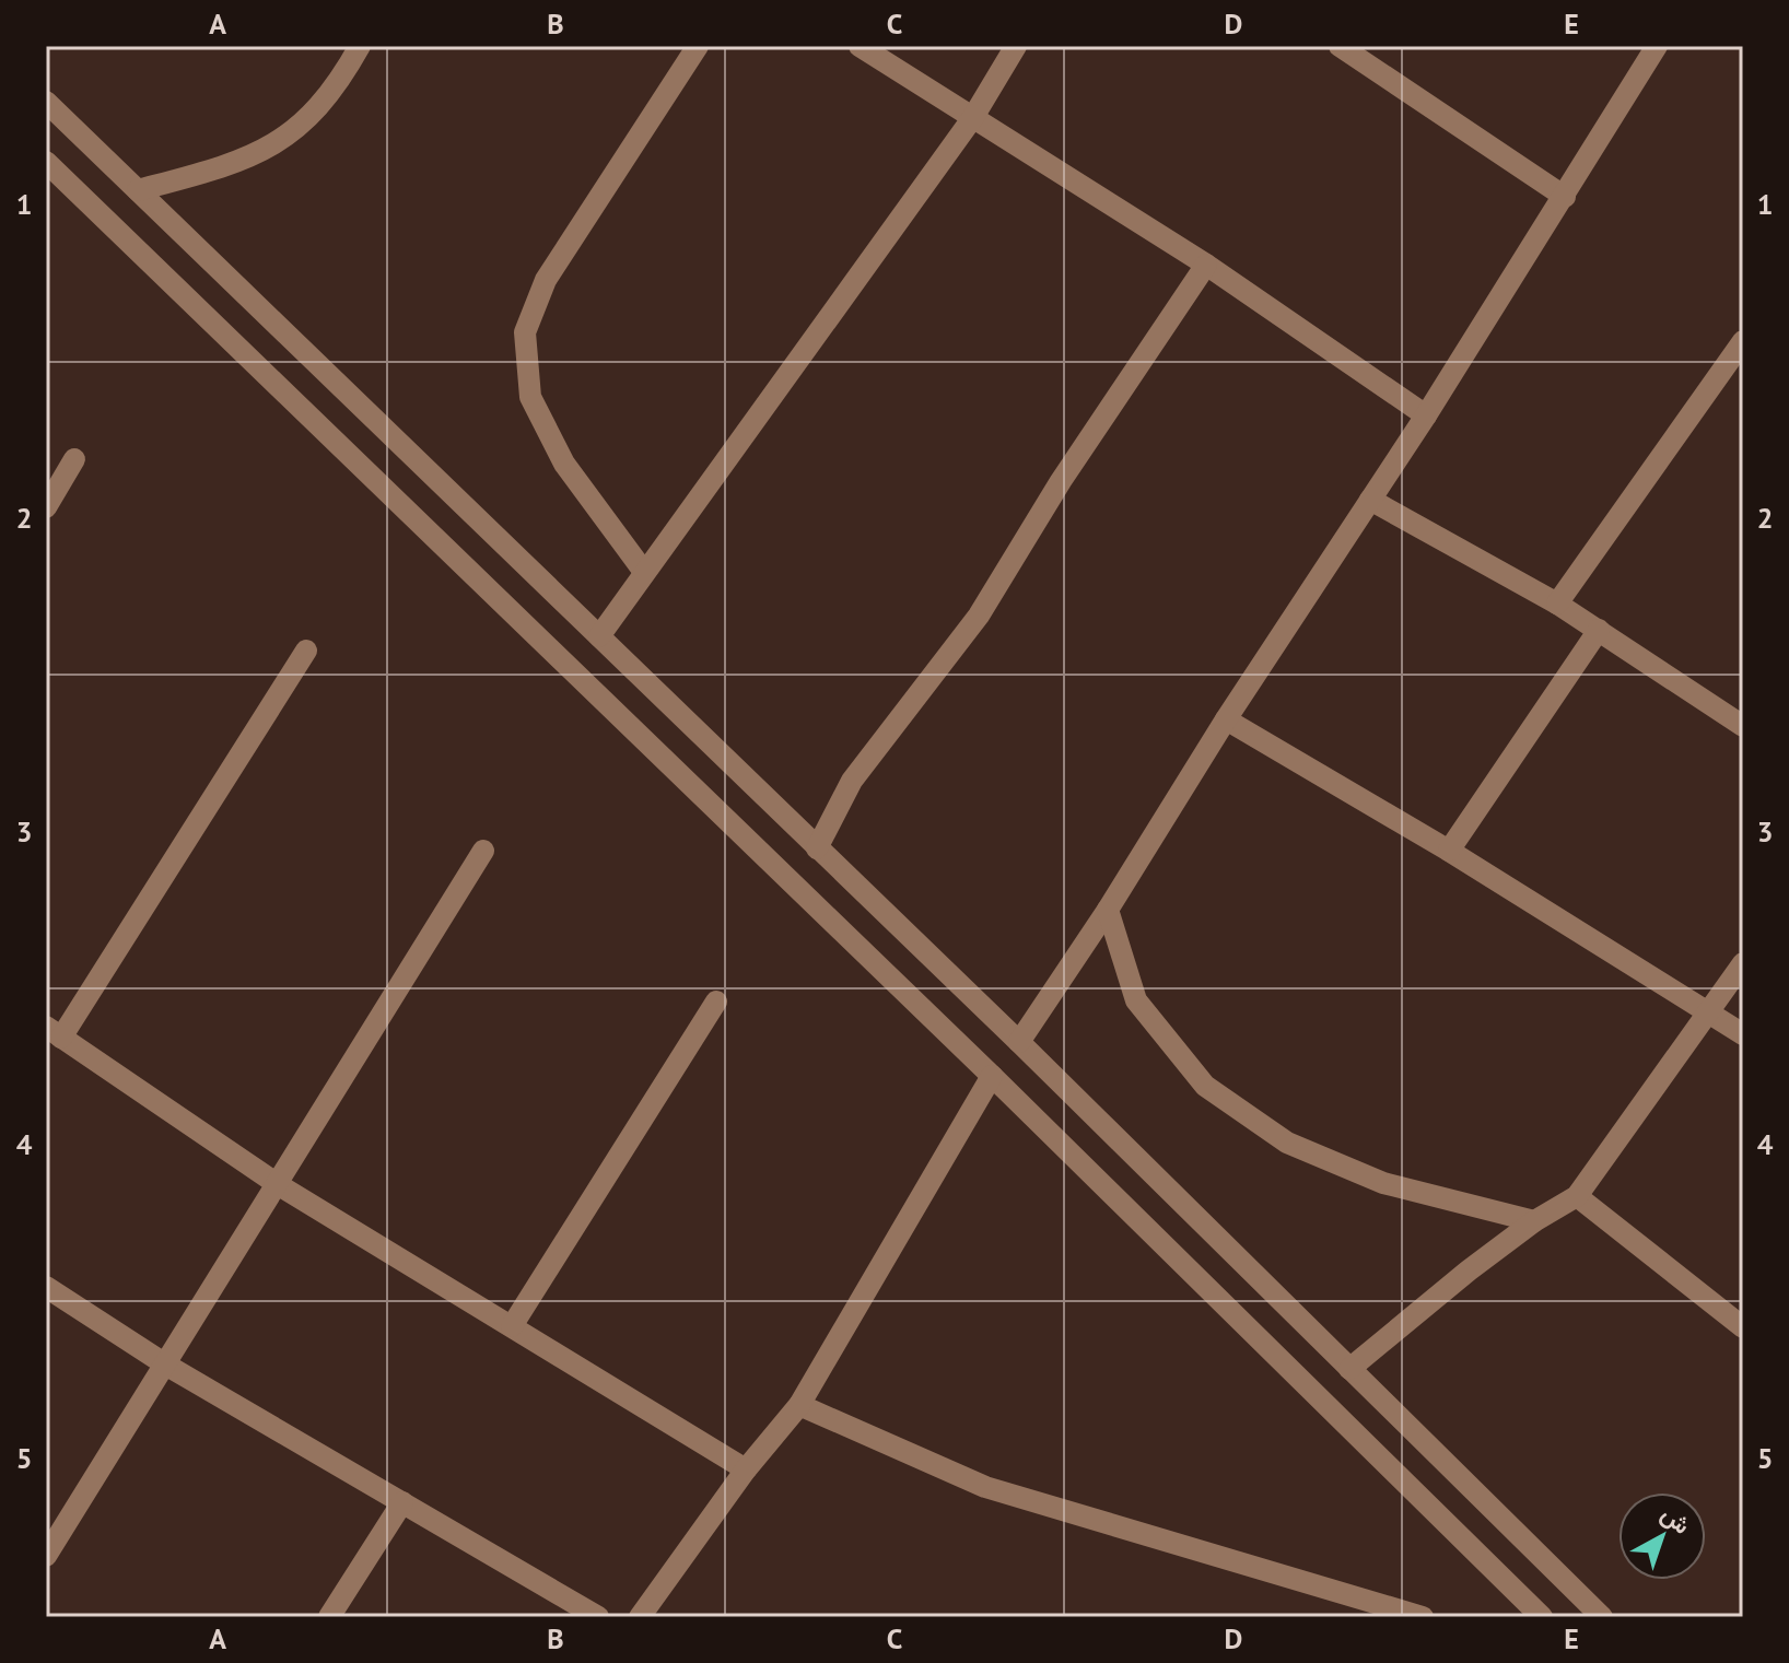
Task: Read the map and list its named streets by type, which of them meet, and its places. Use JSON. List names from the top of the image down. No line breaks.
{"north":"top right","grid":{"columns":["A","B","C","D","E"],"rows":["1","2","3","4","5"]}}
